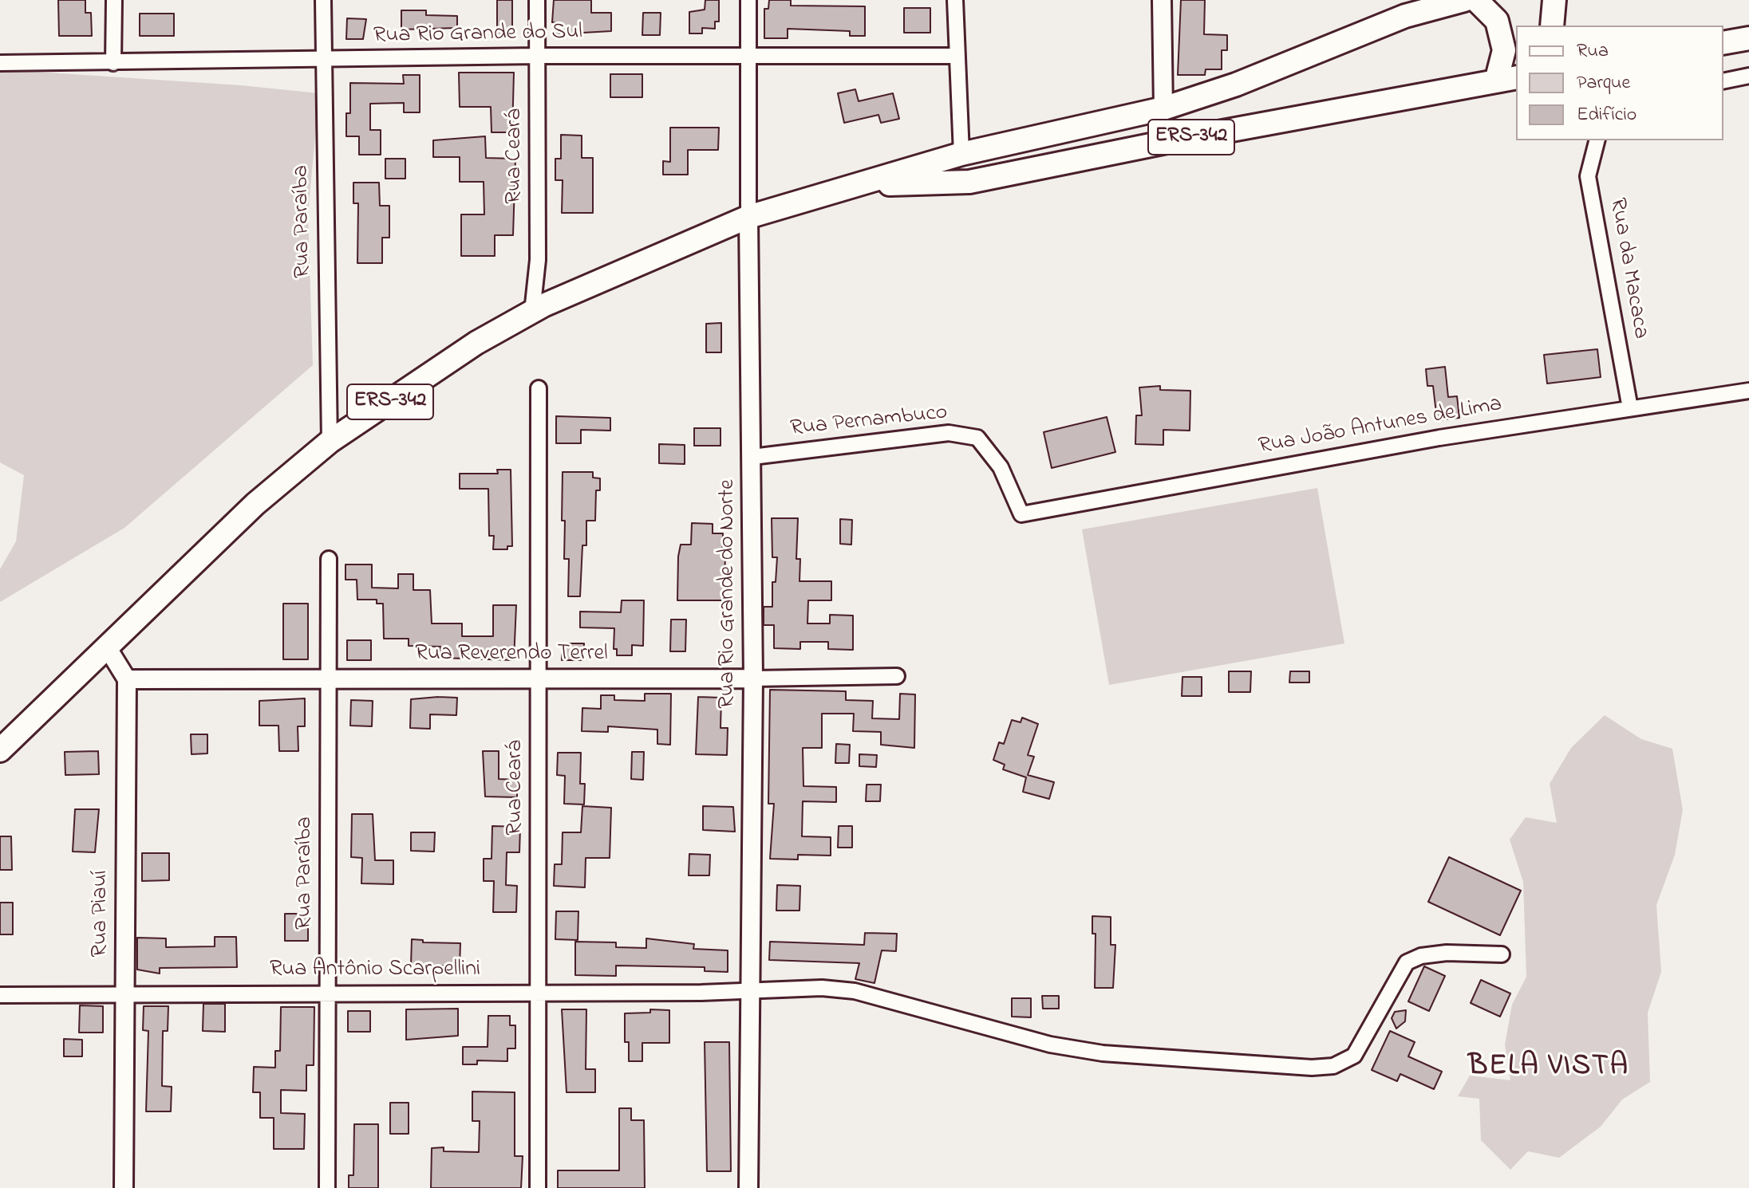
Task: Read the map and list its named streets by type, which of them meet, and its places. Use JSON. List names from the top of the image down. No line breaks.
{"streets":{"main road":["ERS-342"],"street":["Rua Rio Grande do Sul","Rua Ceará","Rua Paraíba","Rua da Macaca","Rua Pernambuco","Rua João Antunes de Lima","Rua Rio Grande do Norte","Rua Reverendo Terrel","Rua Piauí","Rua Antônio Scarpellini"]},"crossings":[["Rua Rio Grande do Sul","Rua Ceará"],["Rua Rio Grande do Sul","Rua Paraíba"],["Rua Rio Grande do Sul","Rua Rio Grande do Norte"],["ERS-342","Rua Ceará"],["ERS-342","Rua Paraíba"],["ERS-342","Rua Rio Grande do Norte"],["Rua Ceará","Rua Reverendo Terrel"],["Rua Ceará","Rua Antônio Scarpellini"],["Rua Paraíba","Rua Reverendo Terrel"],["Rua Paraíba","Rua Antônio Scarpellini"],["Rua da Macaca","Rua João Antunes de Lima"],["Rua Pernambuco","Rua João Antunes de Lima"],["Rua Pernambuco","Rua Rio Grande do Norte"],["Rua Rio Grande do Norte","Rua Reverendo Terrel"],["Rua Rio Grande do Norte","Rua Antônio Scarpellini"],["Rua Reverendo Terrel","Rua Piauí"],["Rua Piauí","Rua Antônio Scarpellini"]],"districts":["BELA VISTA"],"legend":["Rua","Parque","Edifício"]}
